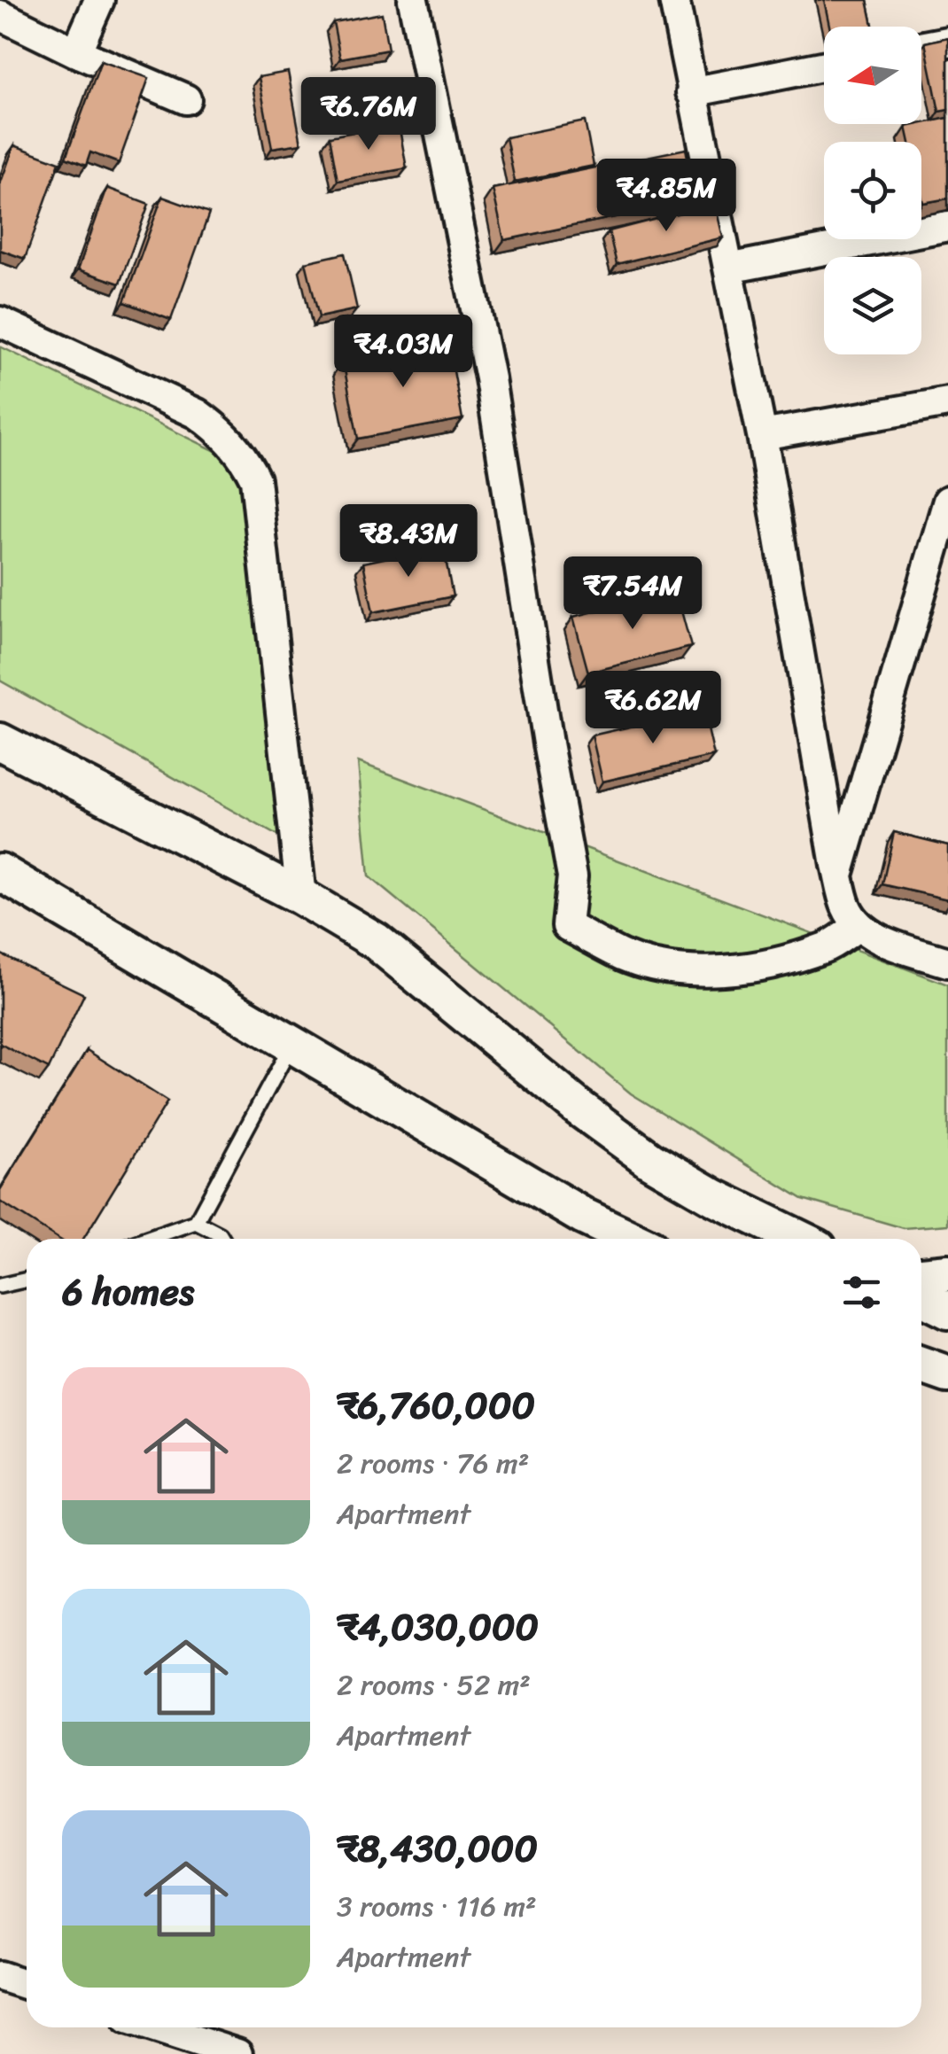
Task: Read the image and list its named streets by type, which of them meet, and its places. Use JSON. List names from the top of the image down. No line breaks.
{"north":"left","page":{"price":["₹6.76M","₹4.85M","₹4.03M","₹8.43M","₹7.54M","₹6.62M"],"heading":"6 homes","list":[{"name":"₹6,760,000","note":"2 rooms · 76 m² · Apartment"},{"name":"₹4,030,000","note":"2 rooms · 52 m² · Apartment"},{"name":"₹8,430,000","note":"3 rooms · 116 m² · Apartment"}]}}
